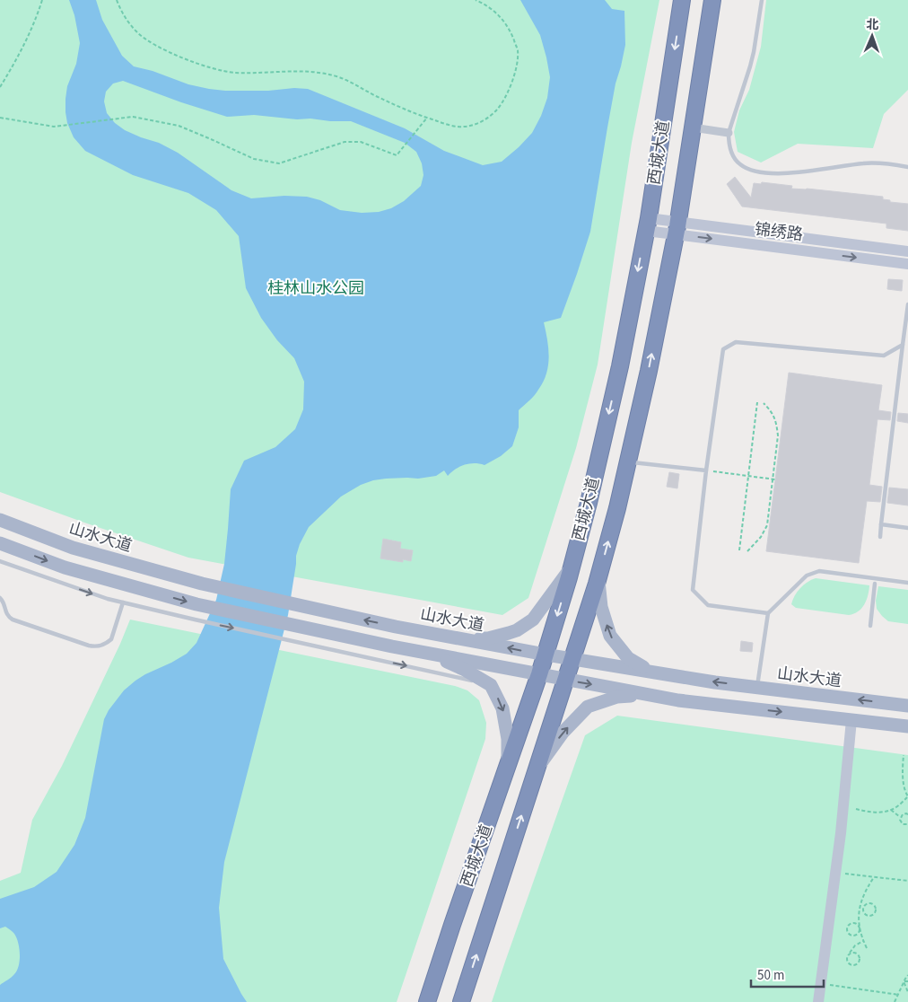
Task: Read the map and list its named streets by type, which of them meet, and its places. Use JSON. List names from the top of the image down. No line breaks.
{"streets":{"highway":["西城大道"],"main road":["山水大道"],"street":["锦绣路"]},"crossings":[["西城大道","锦绣路"],["西城大道","山水大道"]],"parks":["桂林山水公园"],"scale_bar":"50 m","north":"top"}
